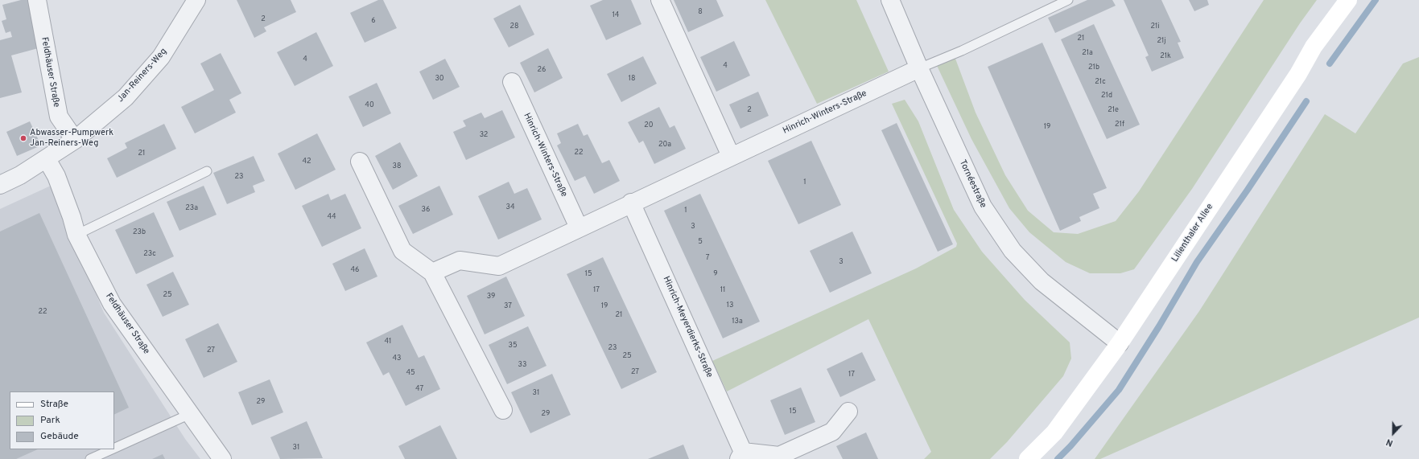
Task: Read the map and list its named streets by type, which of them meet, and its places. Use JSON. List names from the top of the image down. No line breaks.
{"streets":{"main road":["Lilienthaler Allee"],"street":["Feldhäuser Straße","Jan-Reiners-Weg","Hinrich-Winters-Straße","Tornéestraße","Hinrich-Meyerdierks-Straße"]},"crossings":[["Feldhäuser Straße","Jan-Reiners-Weg"],["Hinrich-Winters-Straße","Tornéestraße"],["Hinrich-Winters-Straße","Hinrich-Meyerdierks-Straße"],["Tornéestraße","Lilienthaler Allee"]],"places":["Abwasser-Pumpwerk Jan-Reiners-Weg"],"house_numbers":["8","14","2","6","28","21i","21","21j","21a","21k","4","4","21b","26","30","18","21c","21d","40","2","21e","21f","20","19","32","20a","22","21","42","38","23","1","34","23a","36","1","44","3","23b","5","23c","7","3","46","15","9","17","11","25","39","13","37","19","22","21","13a","41","35","23","27","25","43","33","27","45","17","47","31","29","15","29","31"],"legend":["Straße","Park","Gebäude"],"north":"bottom"}
